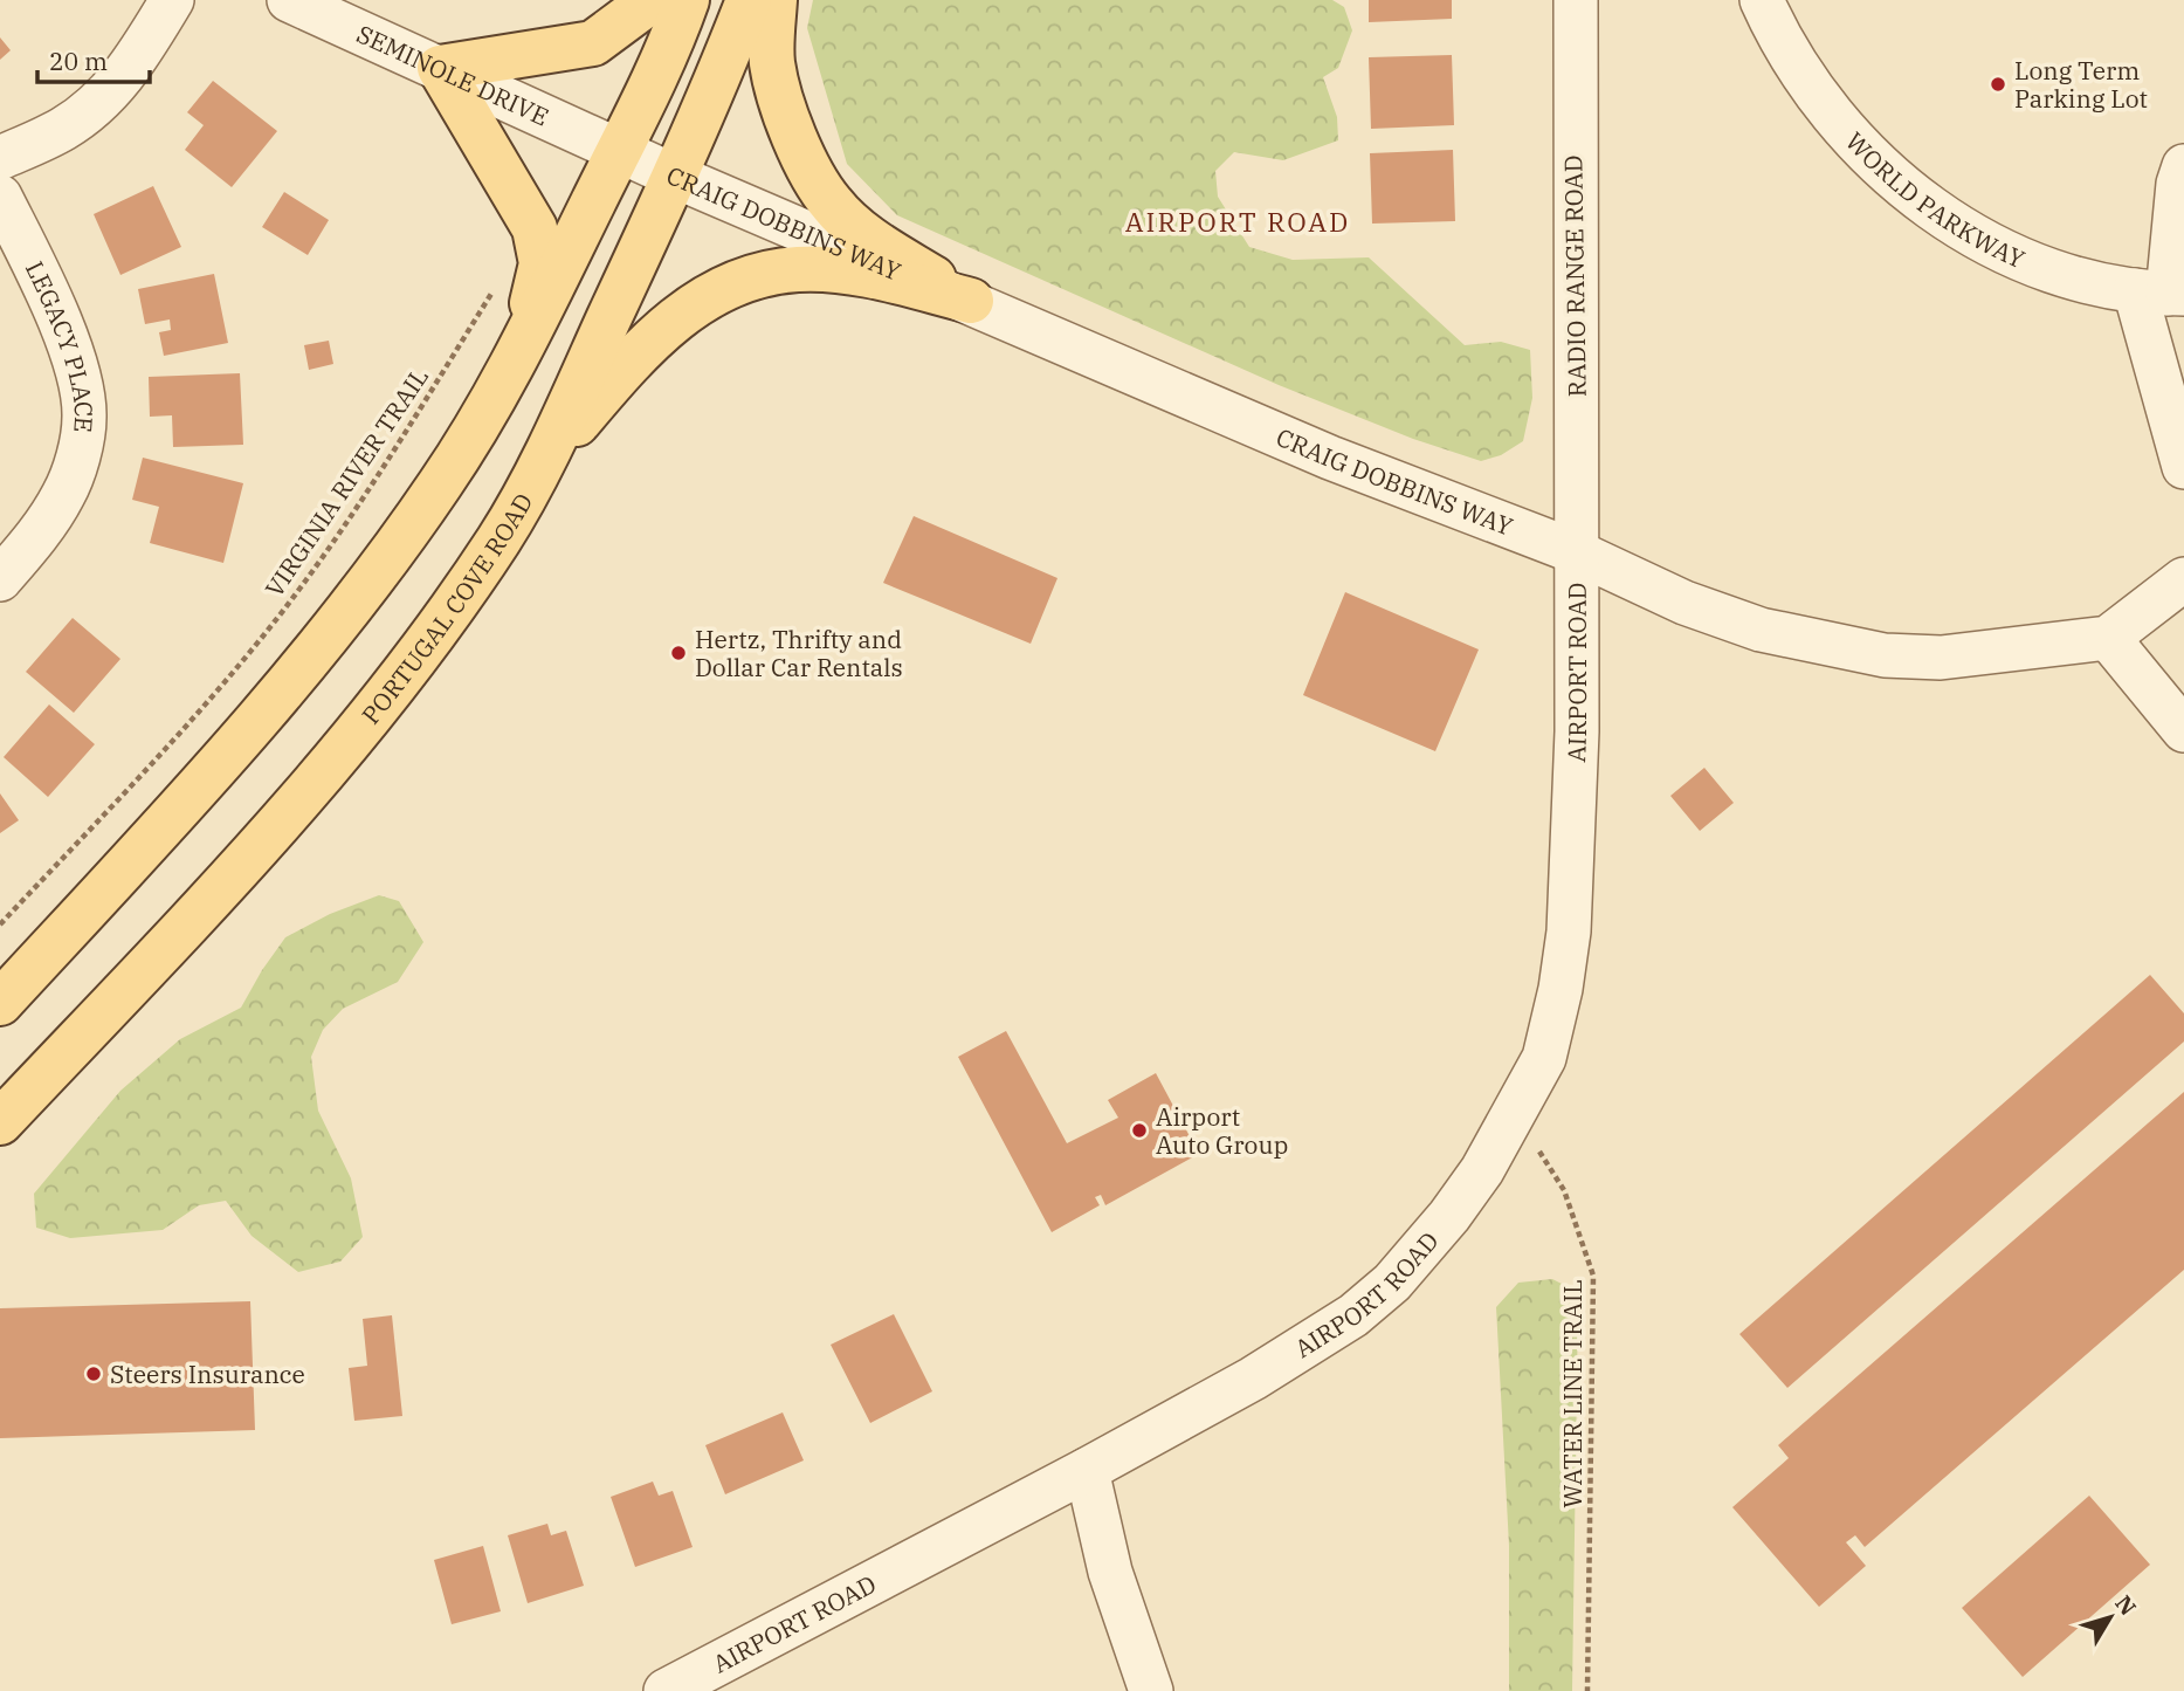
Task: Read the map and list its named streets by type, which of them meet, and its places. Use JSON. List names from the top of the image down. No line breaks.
{"streets":{"main road":["PORTUGAL COVE ROAD"],"street":["SEMINOLE DRIVE","WORLD PARKWAY","CRAIG DOBBINS WAY","RADIO RANGE ROAD","LEGACY PLACE","AIRPORT ROAD"],"path":["VIRGINIA RIVER TRAIL","WATER LINE TRAIL"]},"crossings":[["SEMINOLE DRIVE","CRAIG DOBBINS WAY"],["CRAIG DOBBINS WAY","RADIO RANGE ROAD"],["CRAIG DOBBINS WAY","PORTUGAL COVE ROAD"],["CRAIG DOBBINS WAY","AIRPORT ROAD"],["RADIO RANGE ROAD","AIRPORT ROAD"],["AIRPORT ROAD","WATER LINE TRAIL"]],"districts":["AIRPORT ROAD"],"places":["Long Term Parking Lot","Hertz, Thrifty and Dollar Car Rentals","Airport Auto Group","Steers Insurance"],"scale_bar":"20 m","north":"top right"}
